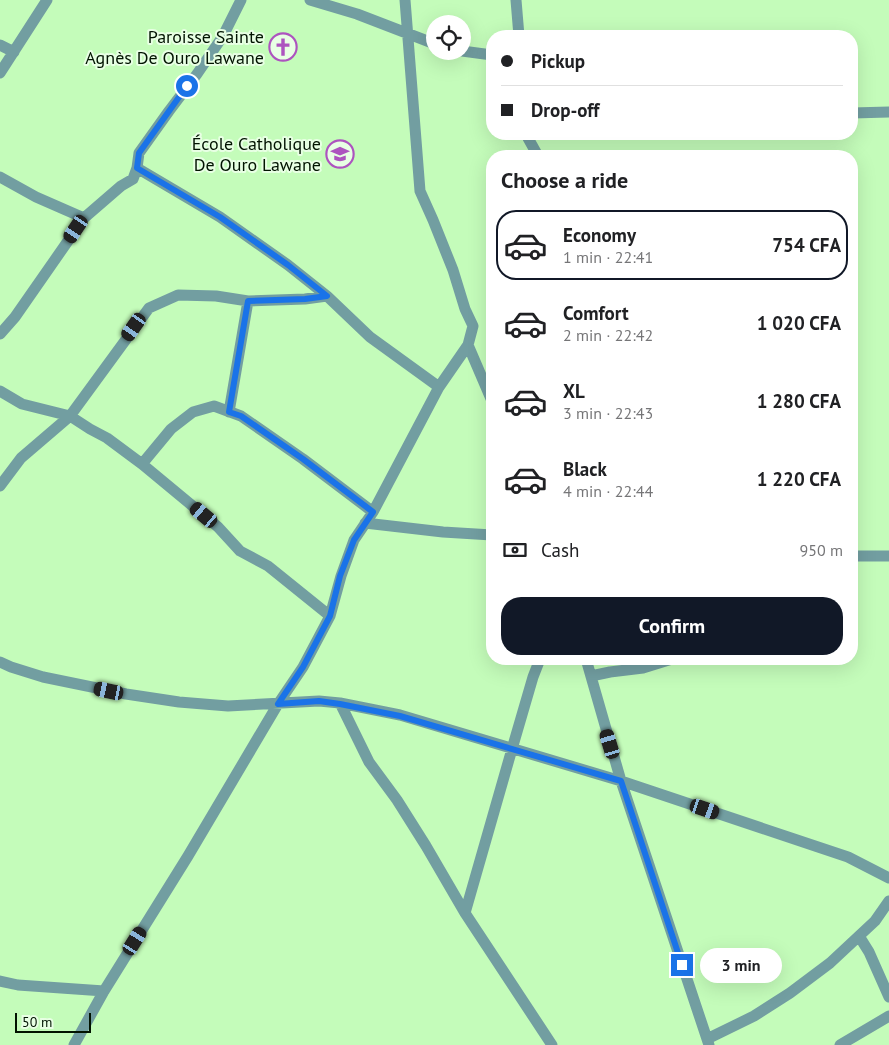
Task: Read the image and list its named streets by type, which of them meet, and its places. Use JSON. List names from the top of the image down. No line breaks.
{"places":{"church":["Paroisse Sainte Agnès De Ouro Lawane"],"school or university":["École Catholique De Ouro Lawane"]},"scale_bar":"50 m","page":{"banner":["Pickup","Drop-off"],"heading":"Choose a ride","list":[{"name":"Economy","note":"1 min · 22:41","value":"754 CFA"},{"name":"Comfort","note":"2 min · 22:42","value":"1 020 CFA"},{"name":"XL","note":"3 min · 22:43","value":"1 280 CFA"},{"name":"Black","note":"4 min · 22:44","value":"1 220 CFA"}],"pay":["Cash","950 m"],"buttons":"Confirm","bubble":"3 min","scale":"50 m"}}
